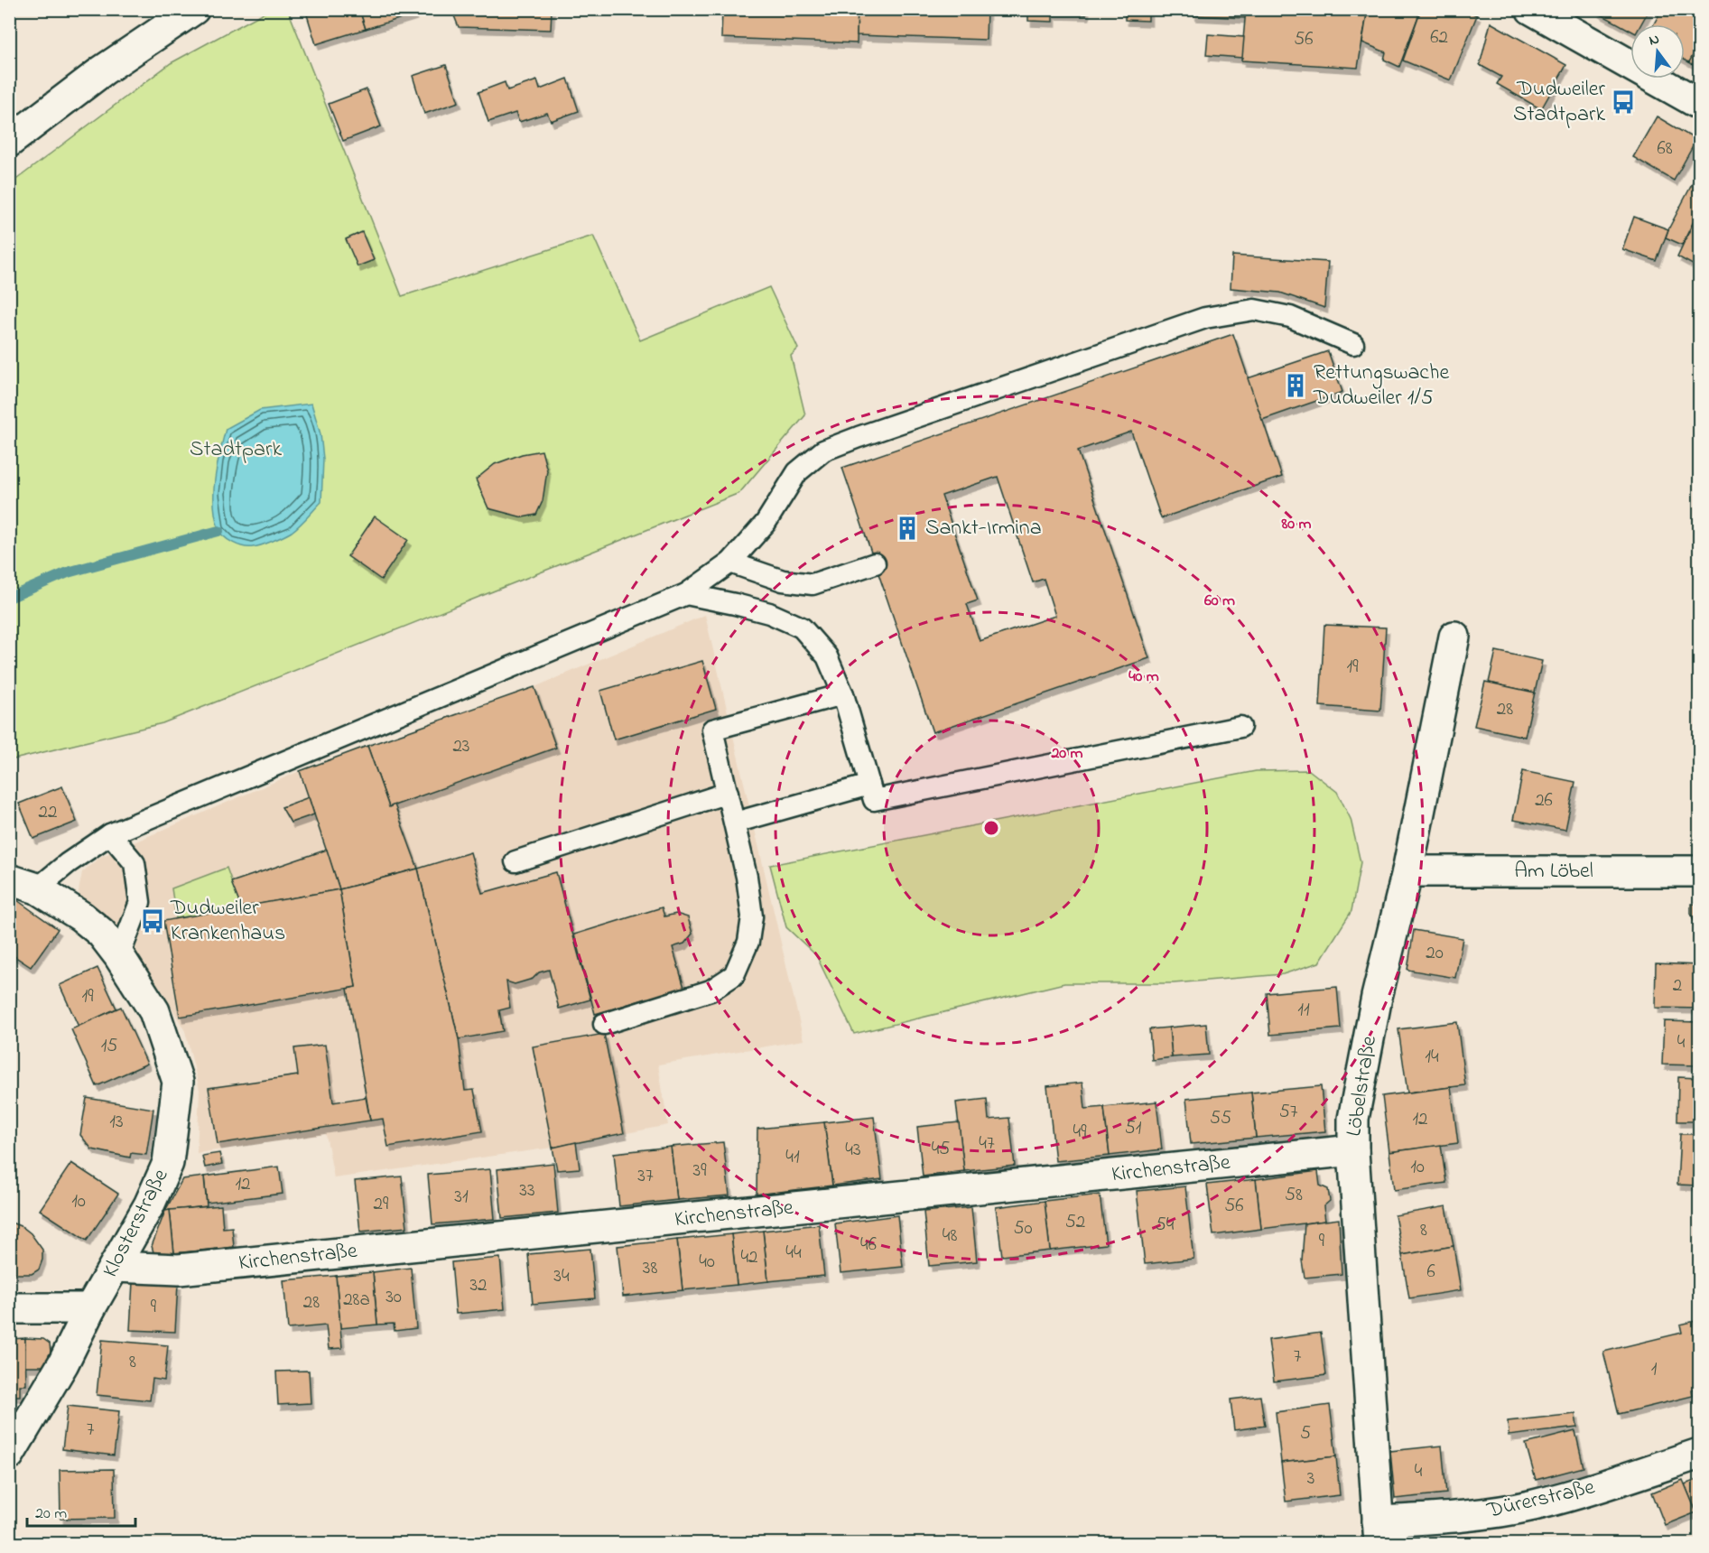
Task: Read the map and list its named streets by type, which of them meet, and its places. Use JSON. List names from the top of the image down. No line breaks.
{"streets":{"street":["Am Löbel","Löbelstraße","Kirchenstraße","Klosterstraße","Dürerstraße"]},"crossings":[["Am Löbel","Löbelstraße"],["Löbelstraße","Kirchenstraße"],["Löbelstraße","Dürerstraße"],["Kirchenstraße","Klosterstraße"]],"parks":["Stadtpark"],"places":{"bus stop":["Dudweiler Stadtpark","Dudweiler Krankenhaus"],"building":["Rettungswache Dudweiler 1/5","Sankt-Irmina"]},"house_numbers":["62","56","68","19","28","23","26","22","20","2","19","11","4","15","14","57","55","12","13","51","49","47","45","43","41","10","39","37","12","33","58","31","10","29","56","52","54","50","8","48","9","46","44","42","40","38","6","34","32","30","28a","28","9","7","8","1","7","5","4","3"],"scale_bar":"20 m","north":"top","rings":["80 m","60 m","40 m","20 m"]}
